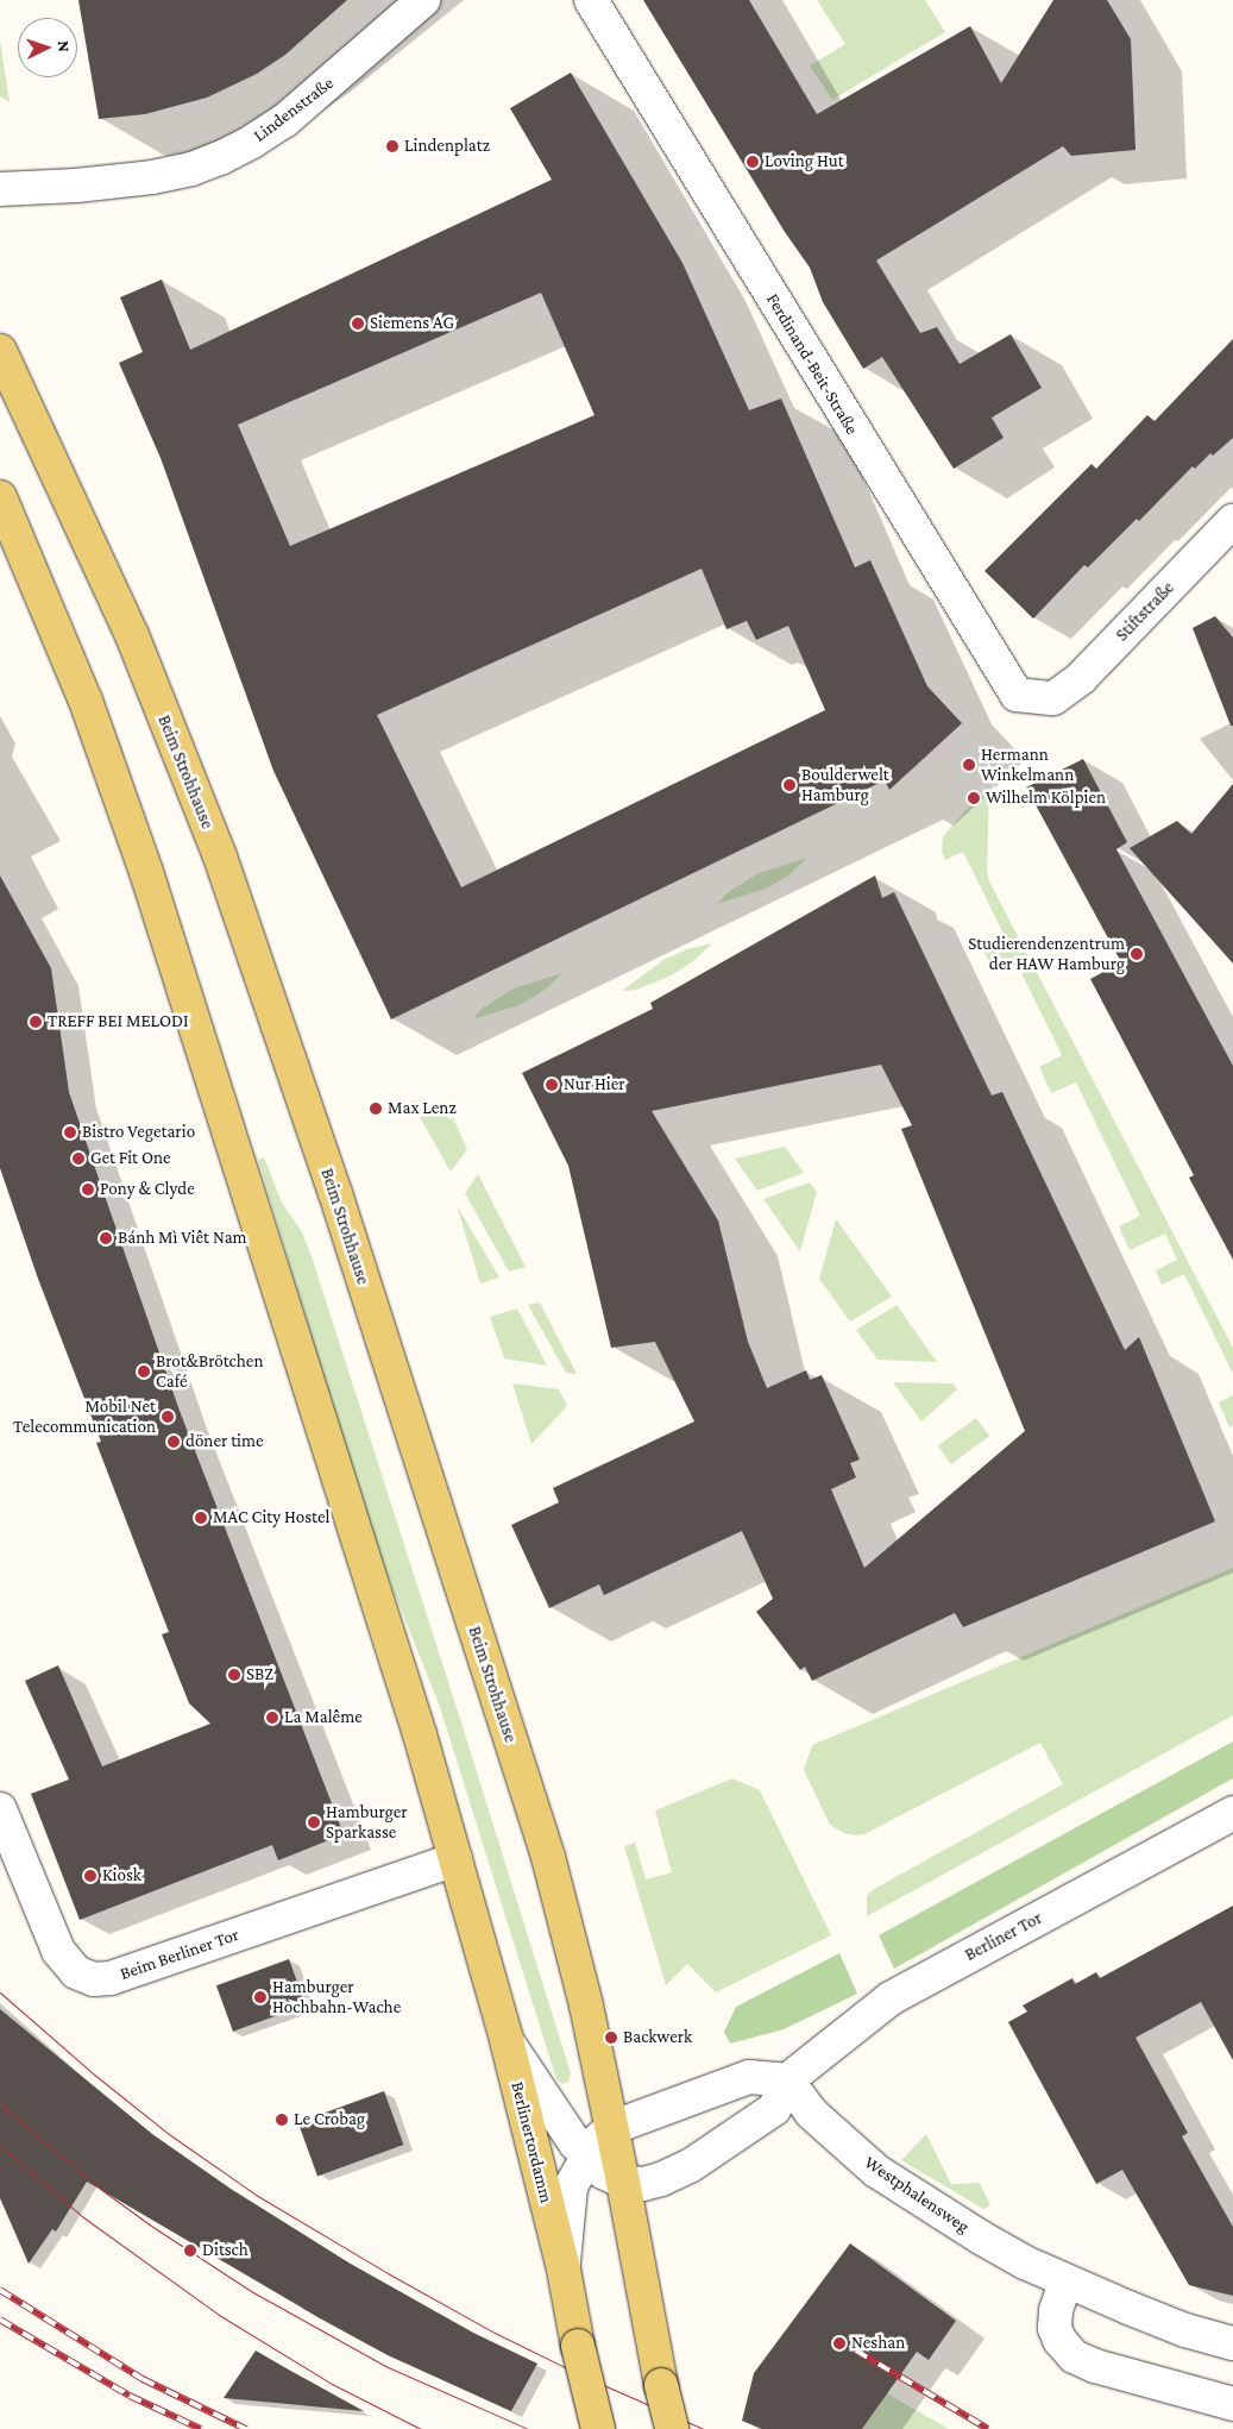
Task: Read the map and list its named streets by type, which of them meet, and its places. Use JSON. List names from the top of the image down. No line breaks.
{"streets":{"main road":["Beim Strohhause","Berlinertordamm"],"street":["Lindenstraße","Ferdinand-Beit-Straße","Stiftstraße","Berliner Tor","Beim Berliner Tor","Westphalensweg"]},"crossings":[["Ferdinand-Beit-Straße","Stiftstraße"],["Berliner Tor","Berlinertordamm"],["Berliner Tor","Westphalensweg"],["Beim Berliner Tor","Berlinertordamm"]],"places":["Lindenplatz","Loving Hut","Siemens AG","Hermann Winkelmann","Boulderwelt Hamburg","Wilhelm Kölpien","Studierendenzentrum der HAW Hamburg","TREFF BEI MELODI","Nur Hier","Max Lenz","Bistro Vegetario","Get Fit One","Pony & Clyde","Bánh Mì Viêt Nam","Brot&Brötchen Café","Mobil Net Telecommunication","döner time","MAC City Hostel","SBZ","La Malême","Hamburger Sparkasse","Kiosk","Hamburger Hochbahn-Wache","Backwerk","Le Crobag","Ditsch","Neshan"],"north":"right"}
